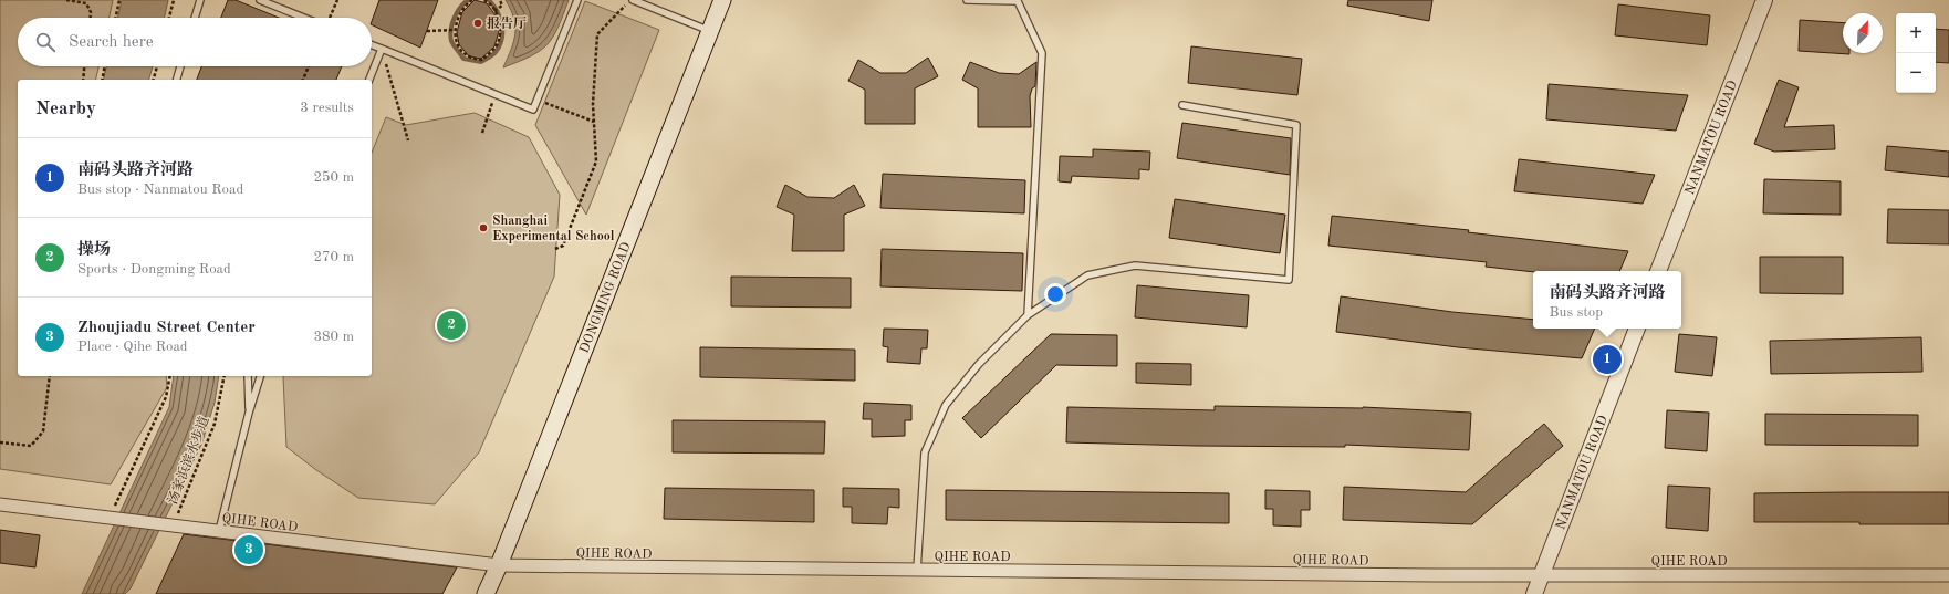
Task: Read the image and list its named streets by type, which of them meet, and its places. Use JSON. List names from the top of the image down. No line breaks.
{"streets":{"main road":["DONGMING ROAD"],"street":["NANMATOU ROAD","QIHE ROAD"],"path":["汤家浜滨水步道"]},"crossings":[["NANMATOU ROAD","QIHE ROAD"],["DONGMING ROAD","QIHE ROAD"],["汤家浜滨水步道","QIHE ROAD"]],"places":["报告厅","Shanghai Experimental School"],"north":"top right","page":{"map_buttons":["+","−"],"search":"Search here","heading":["Nearby","3 results"],"list":[{"mark":"1","name":"南码头路齐河路","note":"Bus stop · Nanmatou Road","value":"250 m"},{"mark":"2","name":"操场","note":"Sports · Dongming Road","value":"270 m"},{"mark":"3","name":"Zhoujiadu Street Center","note":"Place · Qihe Road","value":"380 m"}],"popup":["南码头路齐河路","Bus stop"],"pins":["2","1","3"]}}
